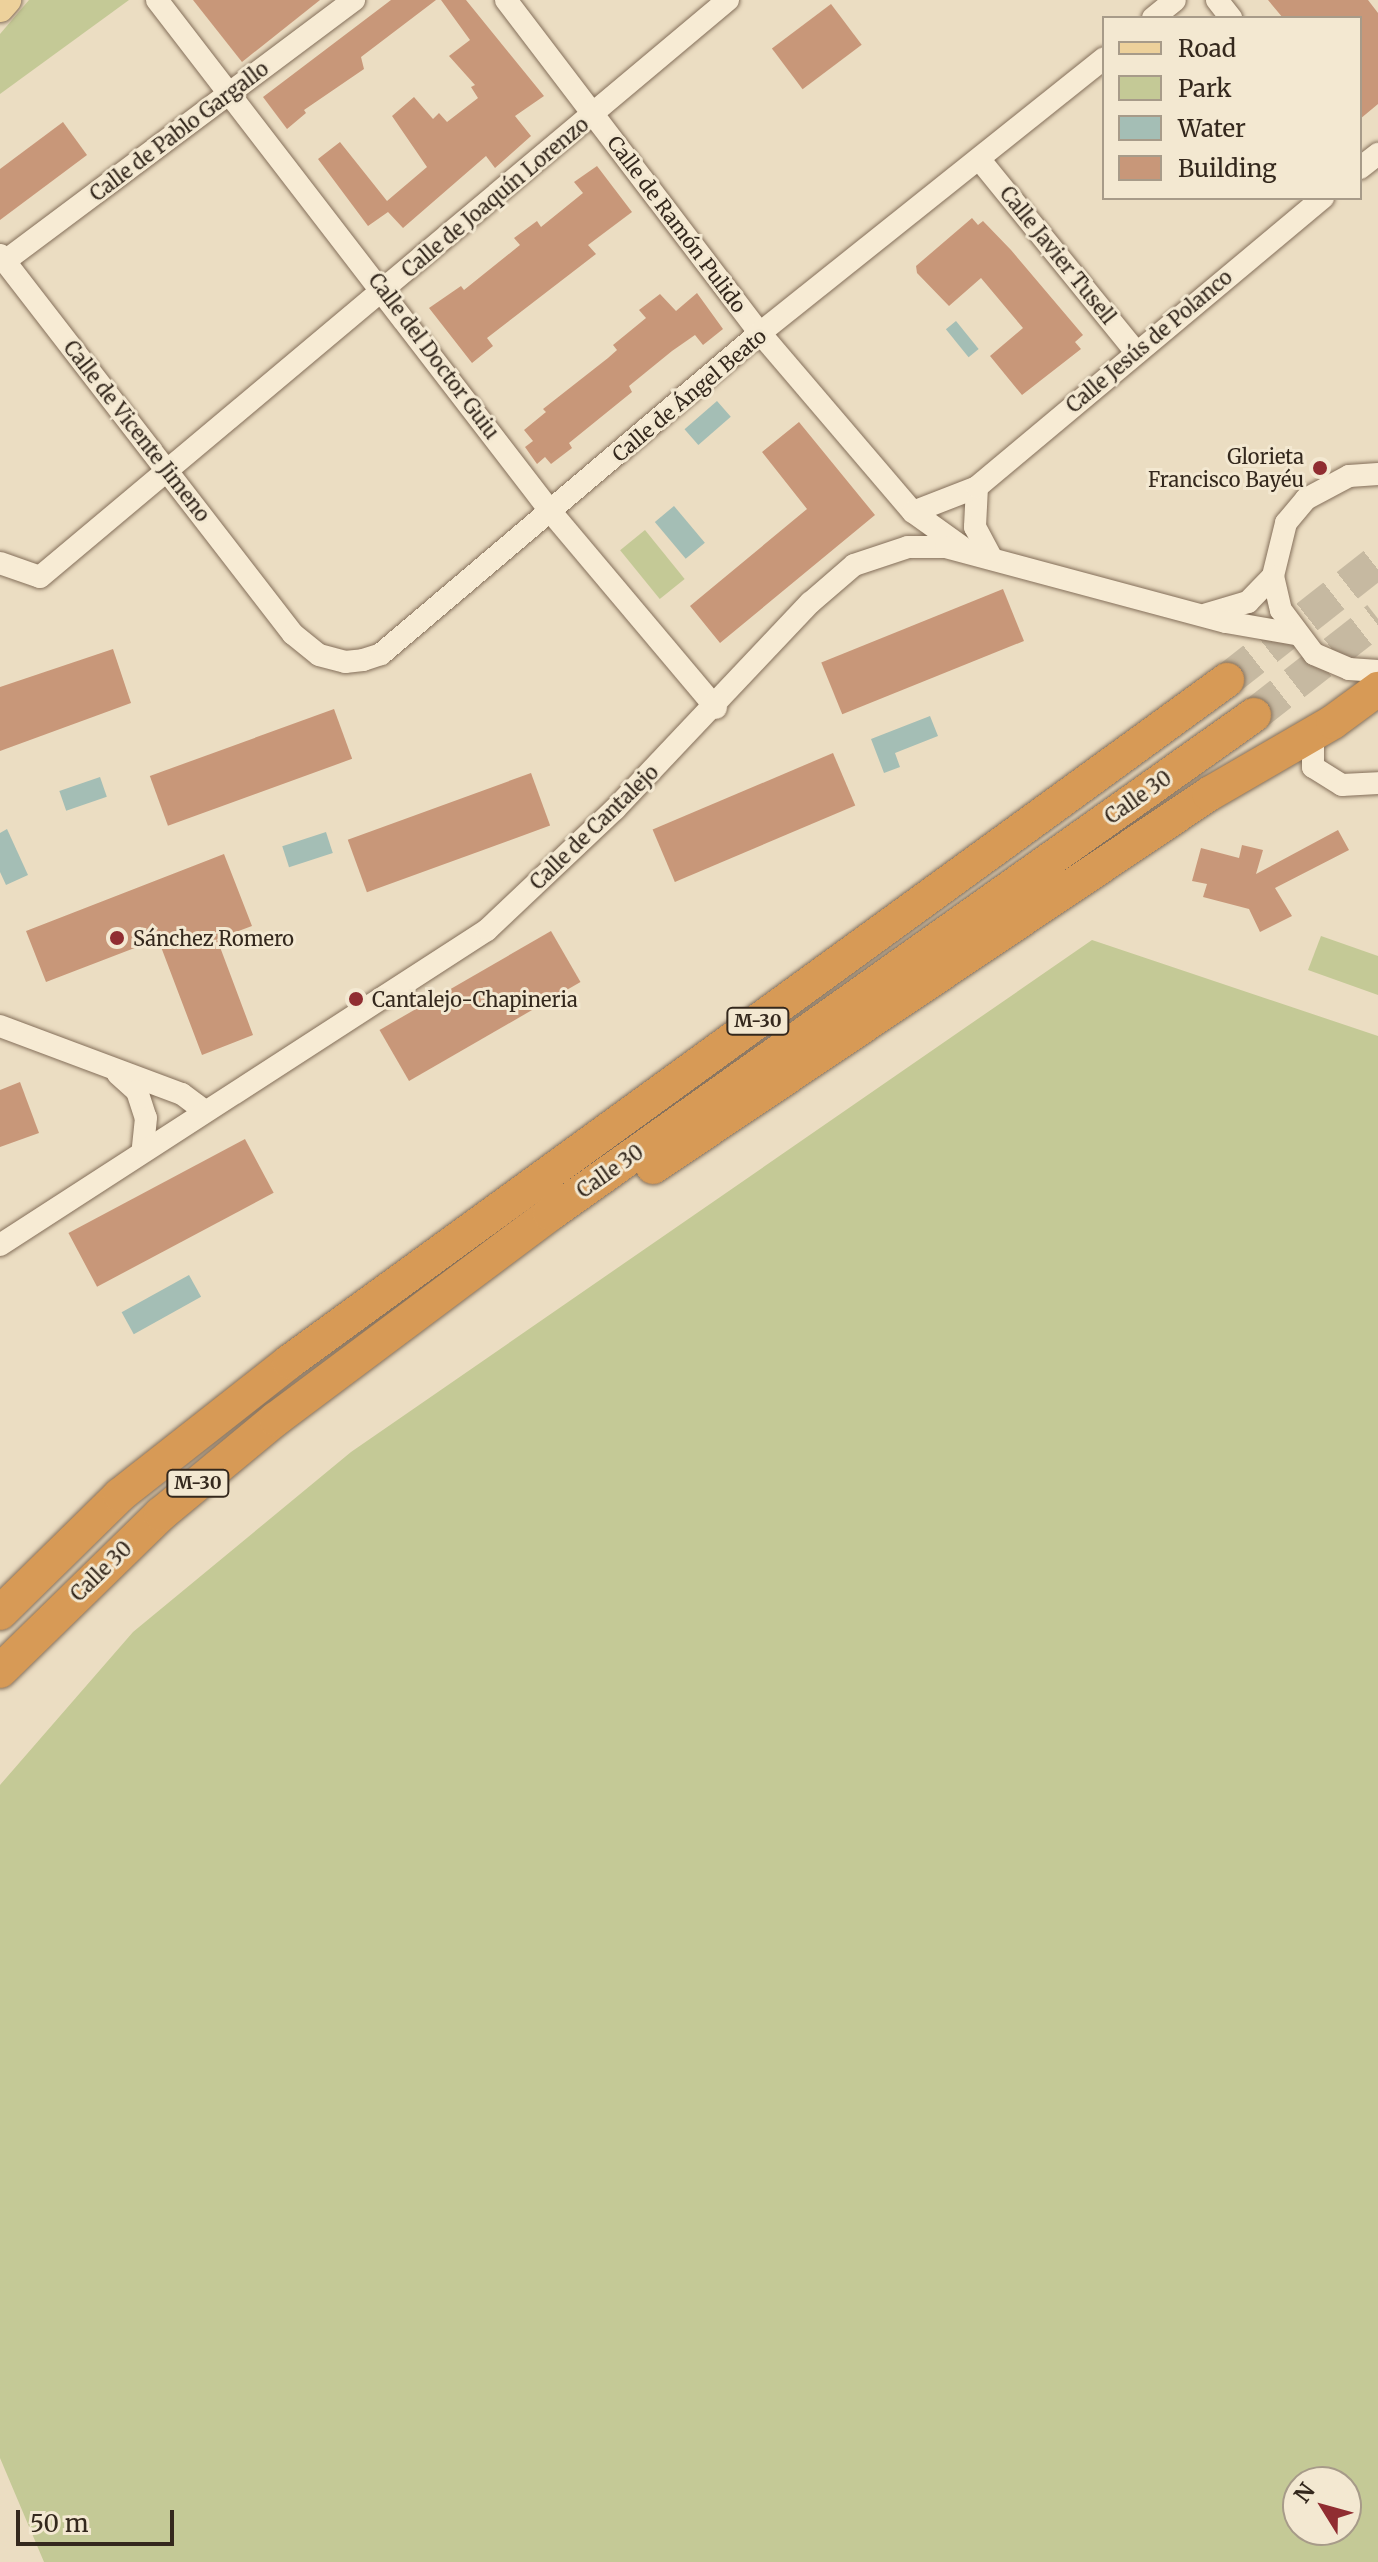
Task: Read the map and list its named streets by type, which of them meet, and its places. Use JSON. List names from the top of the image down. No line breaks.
{"streets":{"highway":["Calle 30","M-30"],"street":["Calle de Pablo Gargallo","Calle de Joaquín Lorenzo","Calle de Ramón Pulido","Calle Javier Tusell","Calle Jesús de Polanco","Calle del Doctor Guiu","Calle de Ángel Beato","Calle de Vicente Jimeno","Calle de Cantalejo"]},"crossings":[["Calle de Pablo Gargallo","Calle del Doctor Guiu"],["Calle de Pablo Gargallo","Calle de Vicente Jimeno"],["Calle de Joaquín Lorenzo","Calle de Ramón Pulido"],["Calle de Joaquín Lorenzo","Calle del Doctor Guiu"],["Calle de Joaquín Lorenzo","Calle de Vicente Jimeno"],["Calle de Ramón Pulido","Calle Jesús de Polanco"],["Calle de Ramón Pulido","Calle de Ángel Beato"],["Calle de Ramón Pulido","Calle de Cantalejo"],["Calle Javier Tusell","Calle Jesús de Polanco"],["Calle Javier Tusell","Calle de Ángel Beato"],["Calle del Doctor Guiu","Calle de Ángel Beato"],["Calle del Doctor Guiu","Calle de Cantalejo"],["Calle de Ángel Beato","Calle de Vicente Jimeno"]],"places":["Glorieta Francisco Bayéu","Sánchez Romero","Cantalejo-Chapineria"],"legend":["Road","Park","Water","Building"],"scale_bar":"50 m","north":"top left"}
